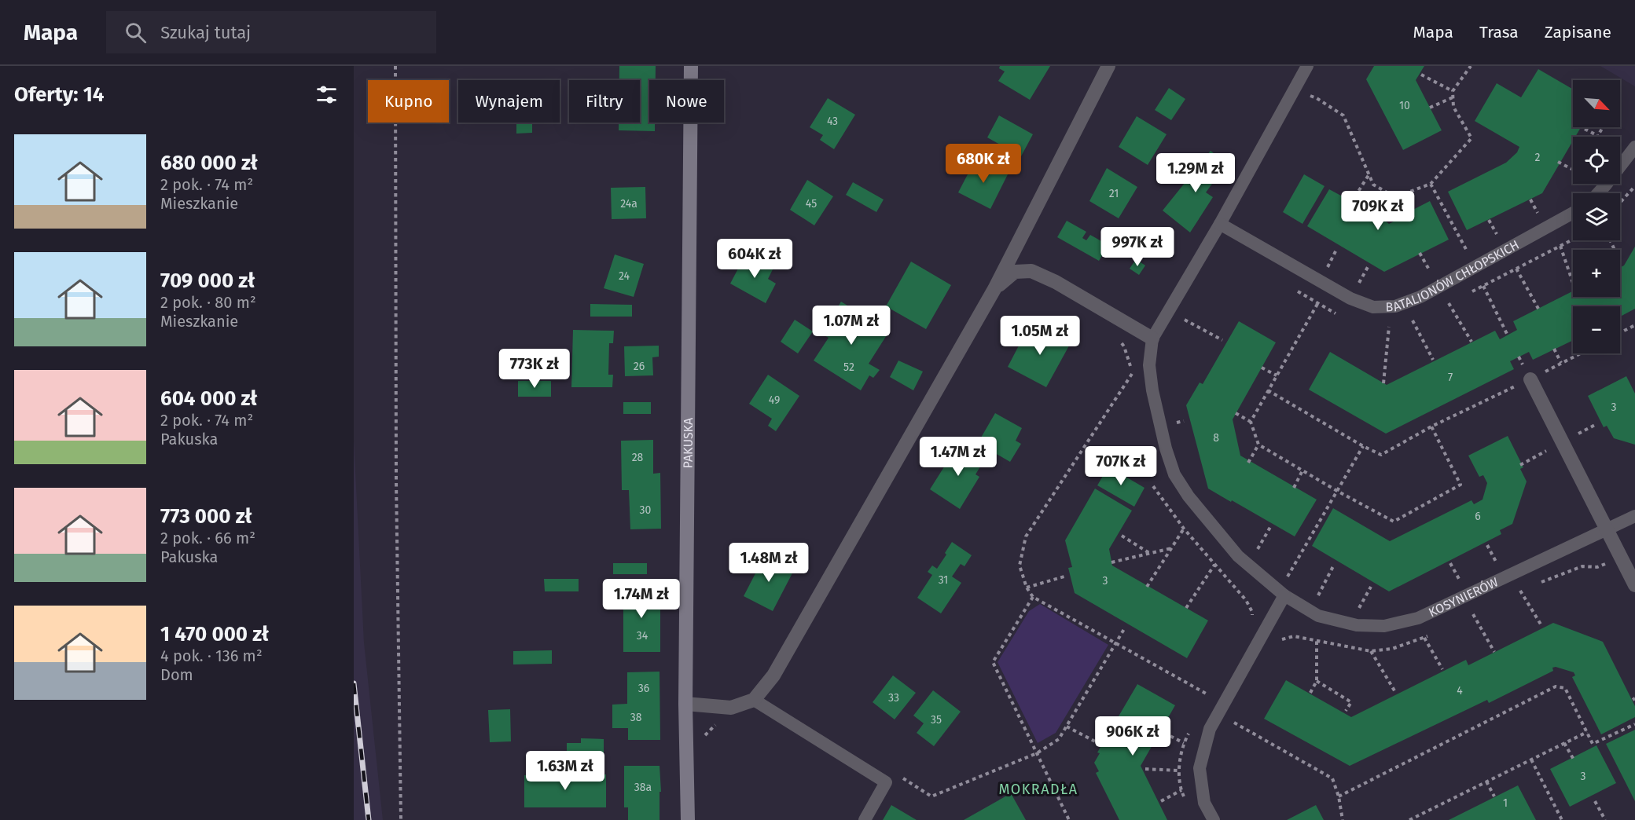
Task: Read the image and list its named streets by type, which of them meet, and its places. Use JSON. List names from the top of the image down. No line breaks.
{"streets":{"street":["PAKUSKA"],"lane":["BATALIONÓW CHŁOPSKICH","KOSYNIERÓW"]},"crossings":[["BATALIONÓW CHŁOPSKICH","KOSYNIERÓW"]],"districts":["MOKRADŁA"],"house_numbers":["10","43","2","21","24a","45","24","26","52","7","49","3","8","28","30","6","31","3","34","36","4","33","38","35","3","38a","1"],"north":"bottom right","page":{"header":"Mapa","search":"Szukaj tutaj","nav":["Mapa","Trasa","Zapisane"],"heading":"Oferty: 14","map_buttons":["+","−"],"chip":["Kupno","Wynajem","Filtry","Nowe"],"list":[{"name":"680 000 zł","note":"2 pok. · 74 m² · Mieszkanie"},{"name":"709 000 zł","note":"2 pok. · 80 m² · Mieszkanie"},{"name":"604 000 zł","note":"2 pok. · 74 m² · Pakuska"},{"name":"773 000 zł","note":"2 pok. · 66 m² · Pakuska"},{"name":"1 470 000 zł","note":"4 pok. · 136 m² · Dom"}],"price":["680K zł","1.29M zł","709K zł","997K zł","604K zł","1.07M zł","1.05M zł","773K zł","1.47M zł","707K zł","1.48M zł","1.74M zł","906K zł","1.63M zł"]}}
